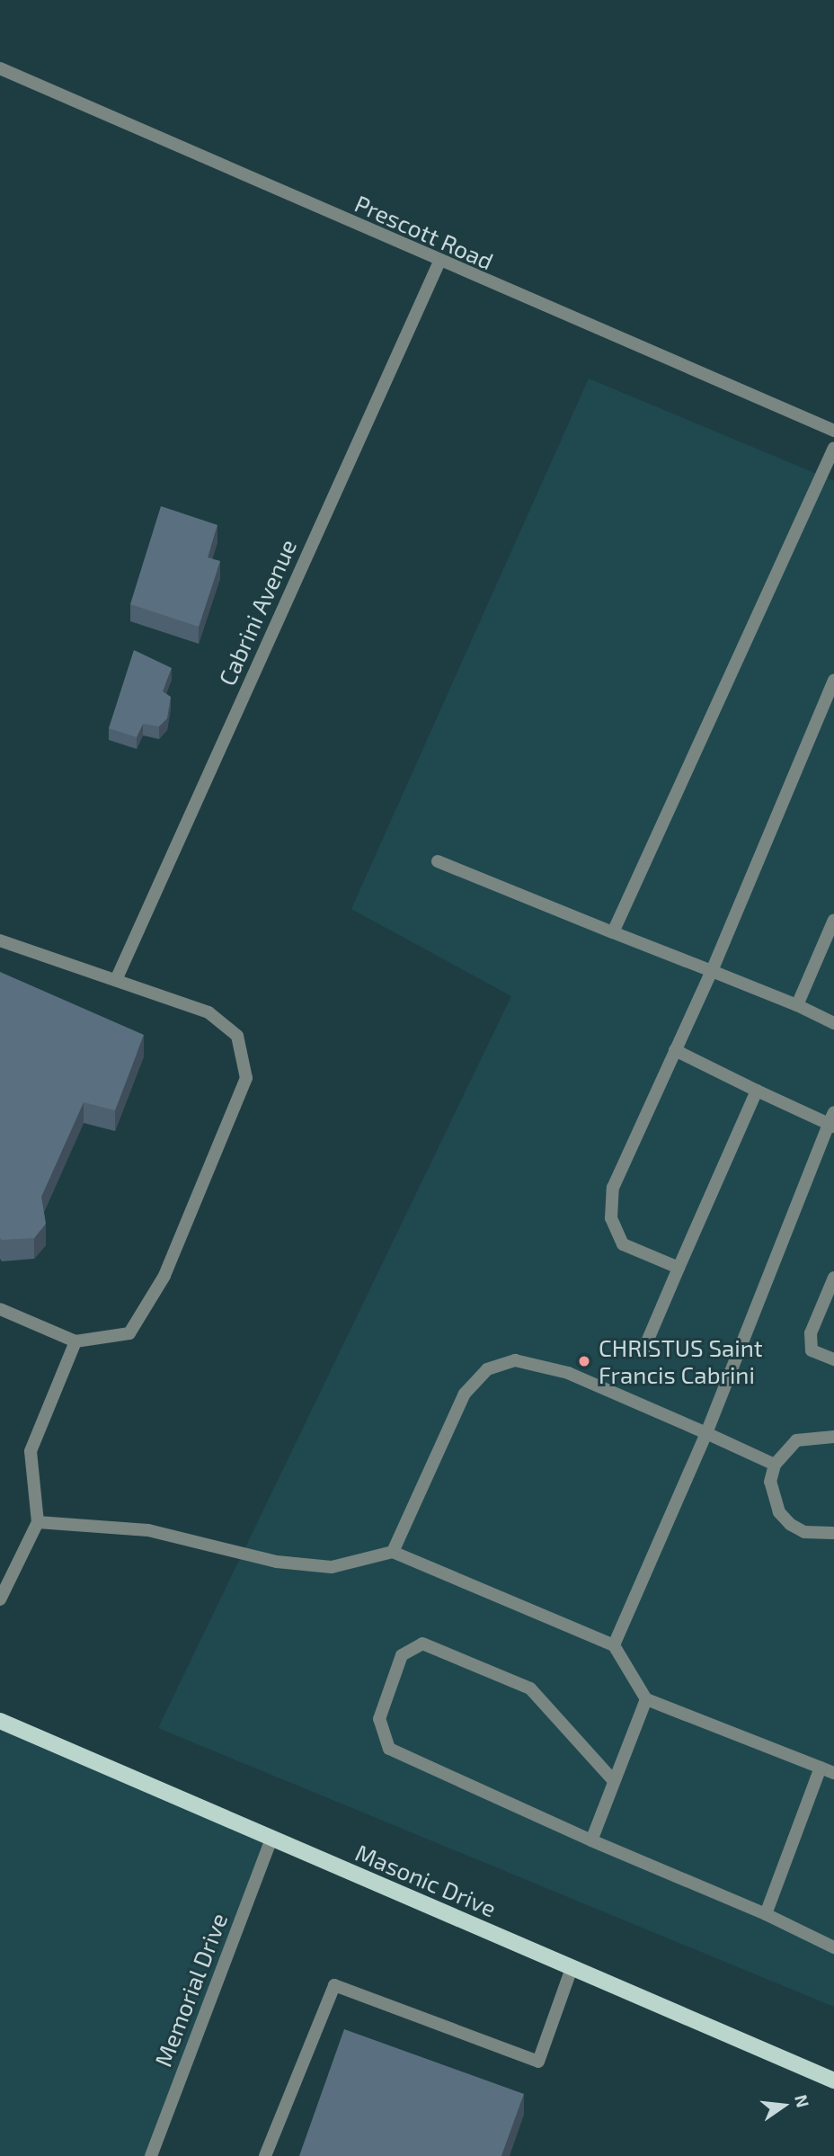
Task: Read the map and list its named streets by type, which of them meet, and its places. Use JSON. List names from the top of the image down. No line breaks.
{"streets":{"main road":["Masonic Drive"],"street":["Prescott Road","Cabrini Avenue","Memorial Drive"]},"crossings":[["Prescott Road","Cabrini Avenue"],["Masonic Drive","Memorial Drive"]],"places":["CHRISTUS Saint Francis Cabrini"],"north":"right"}
